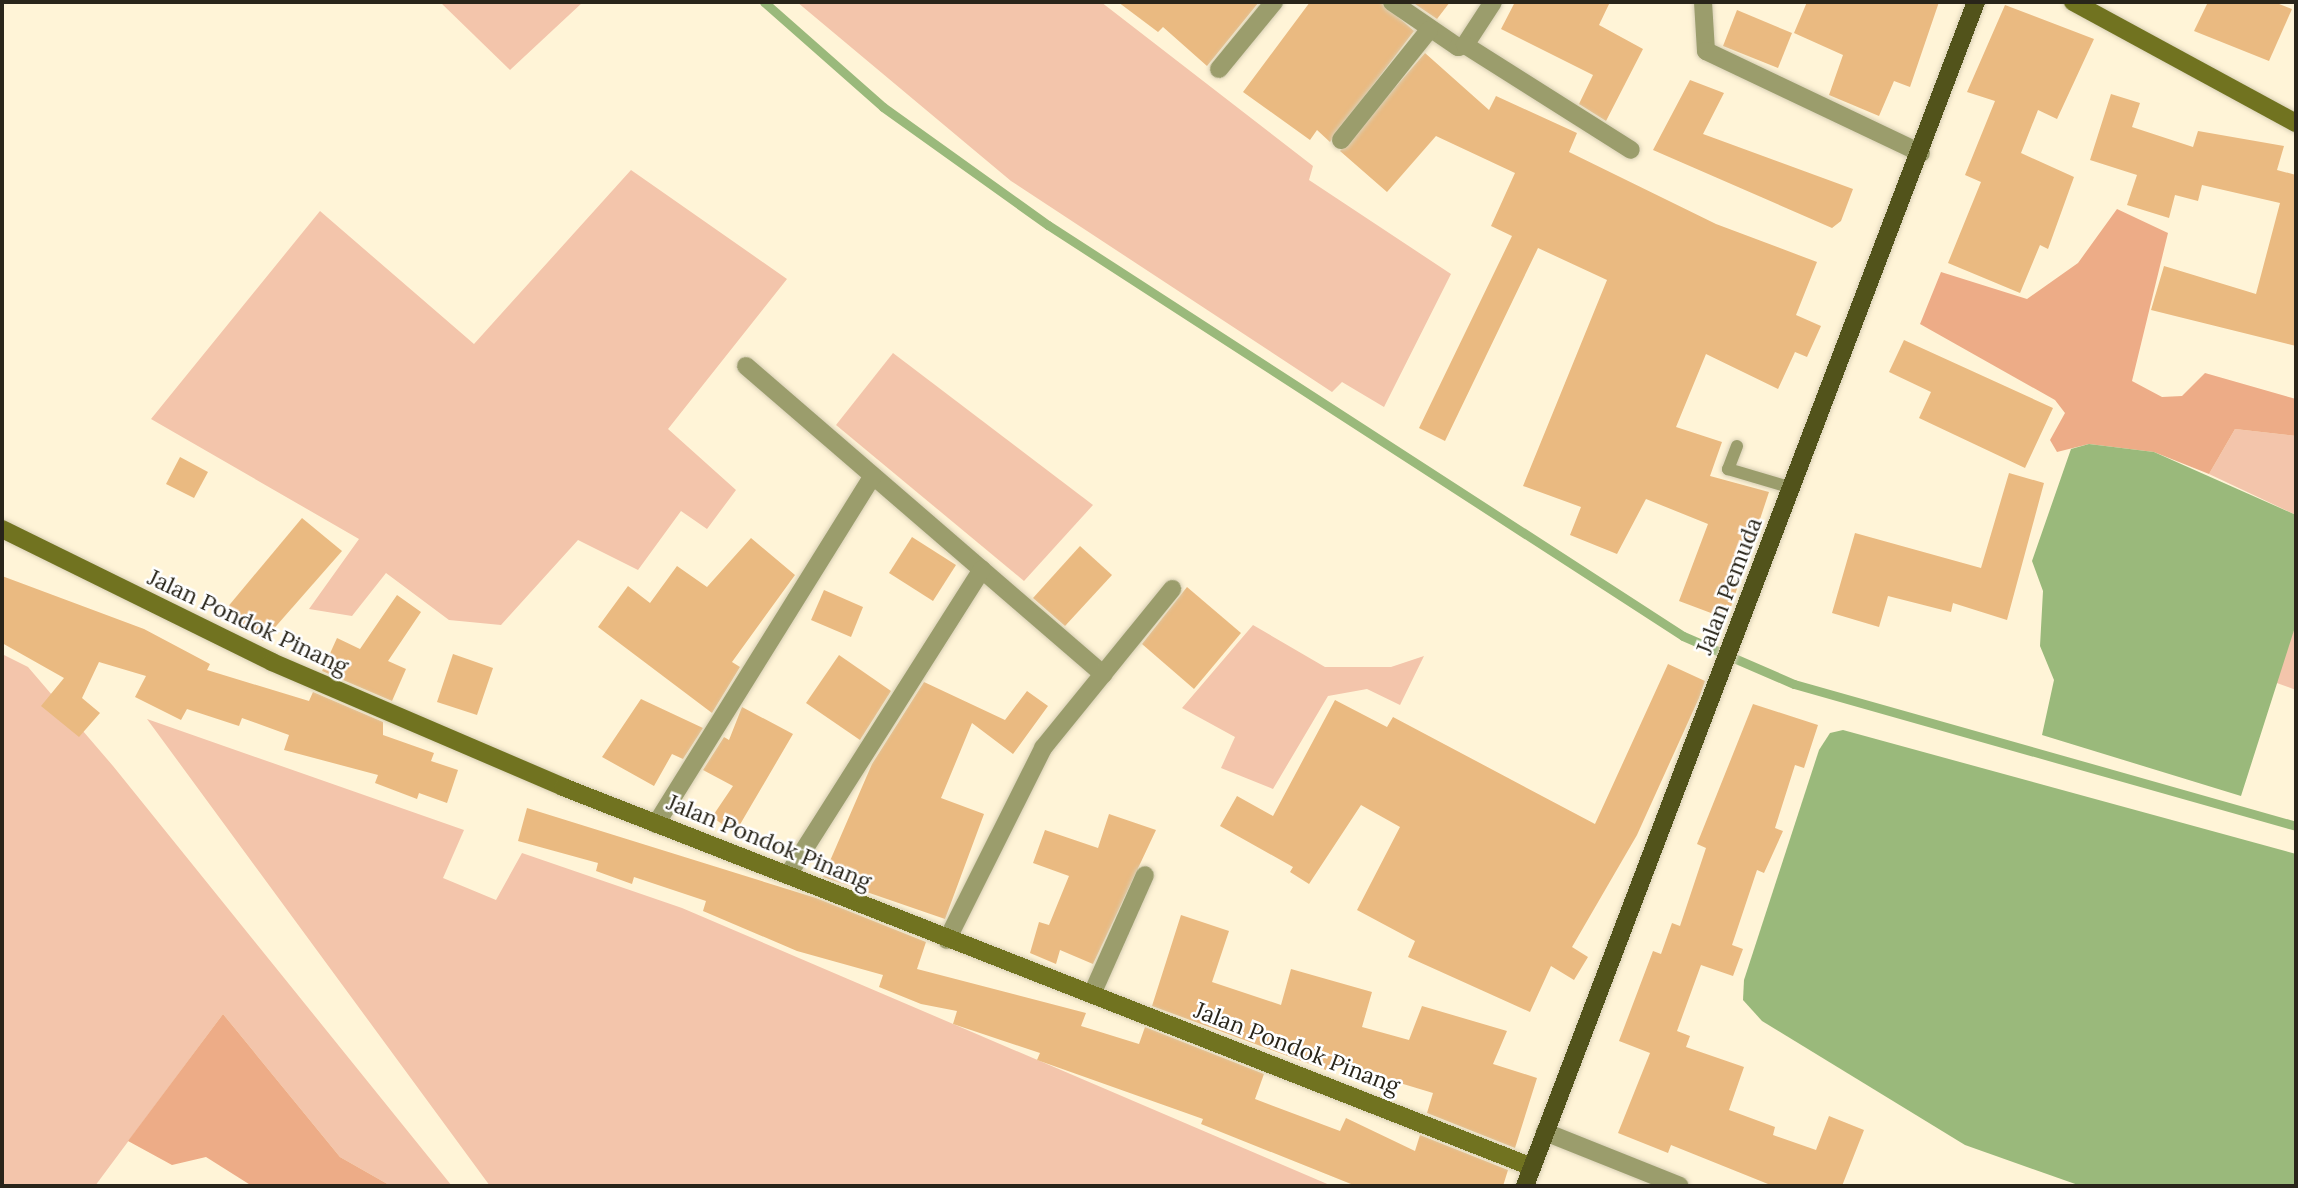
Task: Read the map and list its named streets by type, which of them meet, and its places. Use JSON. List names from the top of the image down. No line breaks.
{"streets":{"main road":["Jalan Pemuda"],"street":["Jalan Pondok Pinang"]},"crossings":[["Jalan Pemuda","Jalan Pondok Pinang"]]}
